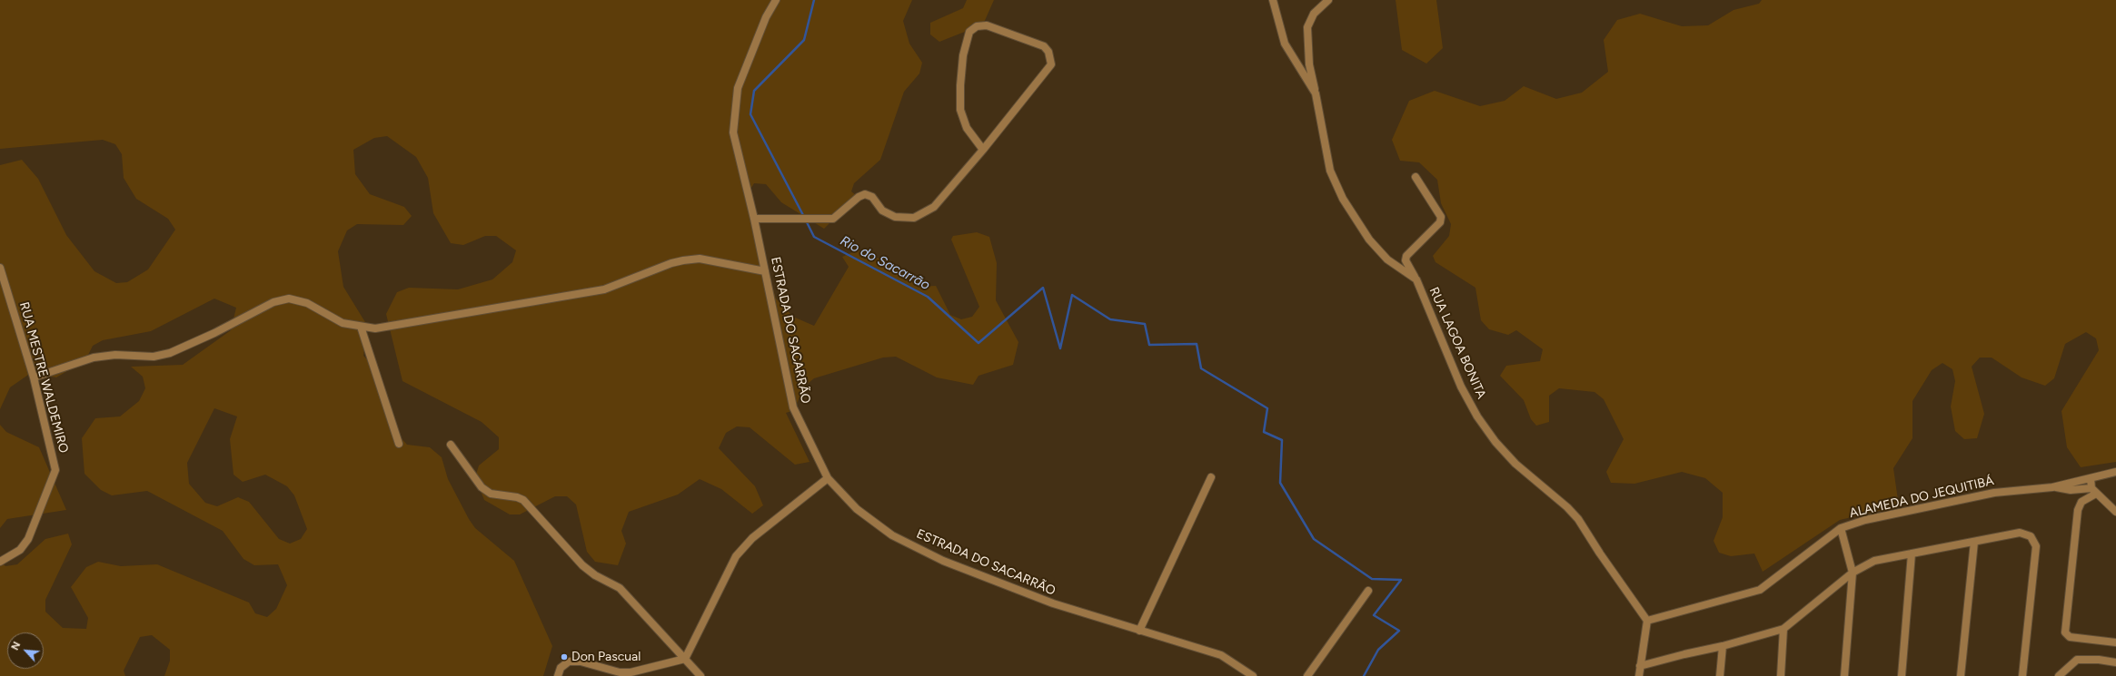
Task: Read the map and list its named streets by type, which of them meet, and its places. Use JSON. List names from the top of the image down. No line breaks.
{"streets":{"street":["ESTRADA DO SACARRÃO","RUA LAGOA BONITA","RUA MESTRE WALDEMIRO","ALAMEDA DO JEQUITIBÁ"]},"crossings":[["RUA LAGOA BONITA","ALAMEDA DO JEQUITIBÁ"]],"water":["Rio do Sacarrão"],"places":["Don Pascual"],"north":"top left"}
